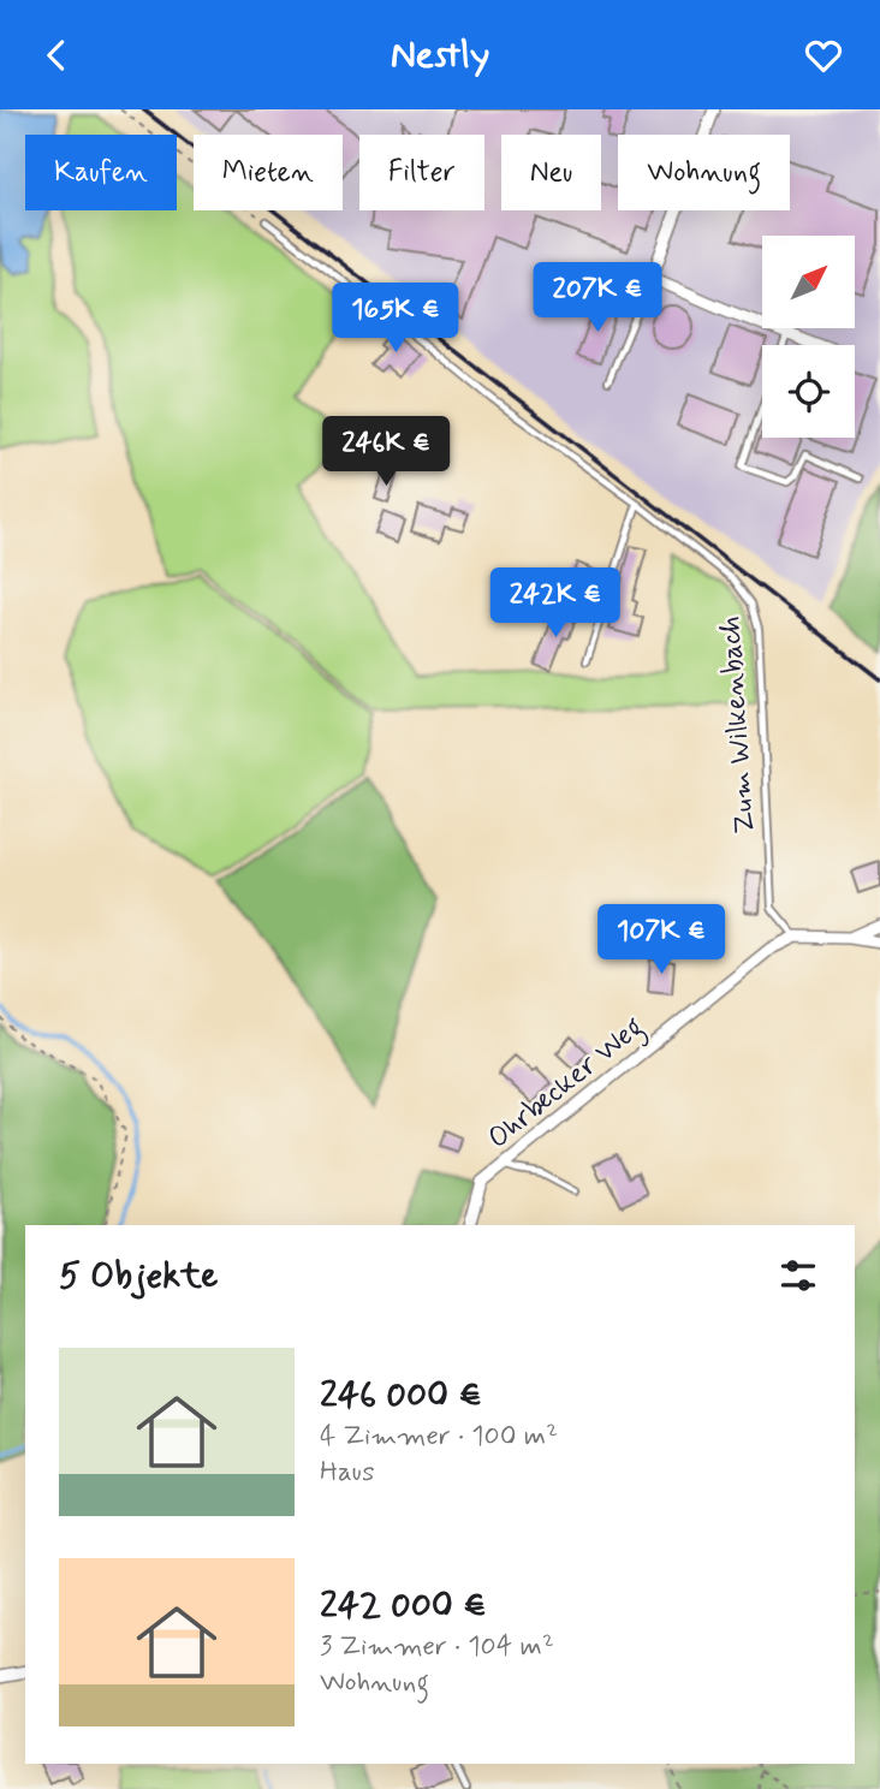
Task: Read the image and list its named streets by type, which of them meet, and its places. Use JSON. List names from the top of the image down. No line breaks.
{"streets":{"street":["Ohrbecker Weg"],"lane":["Zum Wilkenbach"]},"crossings":[["Zum Wilkenbach","Ohrbecker Weg"]],"north":"top right","page":{"header":"Nestly","chip":["Kaufen","Mieten","Filter","Neu","Wohnung"],"price":["207K €","165K €","246K €","242K €","107K €"],"heading":"5 Objekte","list":[{"name":"246 000 €","note":"4 Zimmer · 100 m² · Haus"},{"name":"242 000 €","note":"3 Zimmer · 104 m² · Wohnung"}]}}
